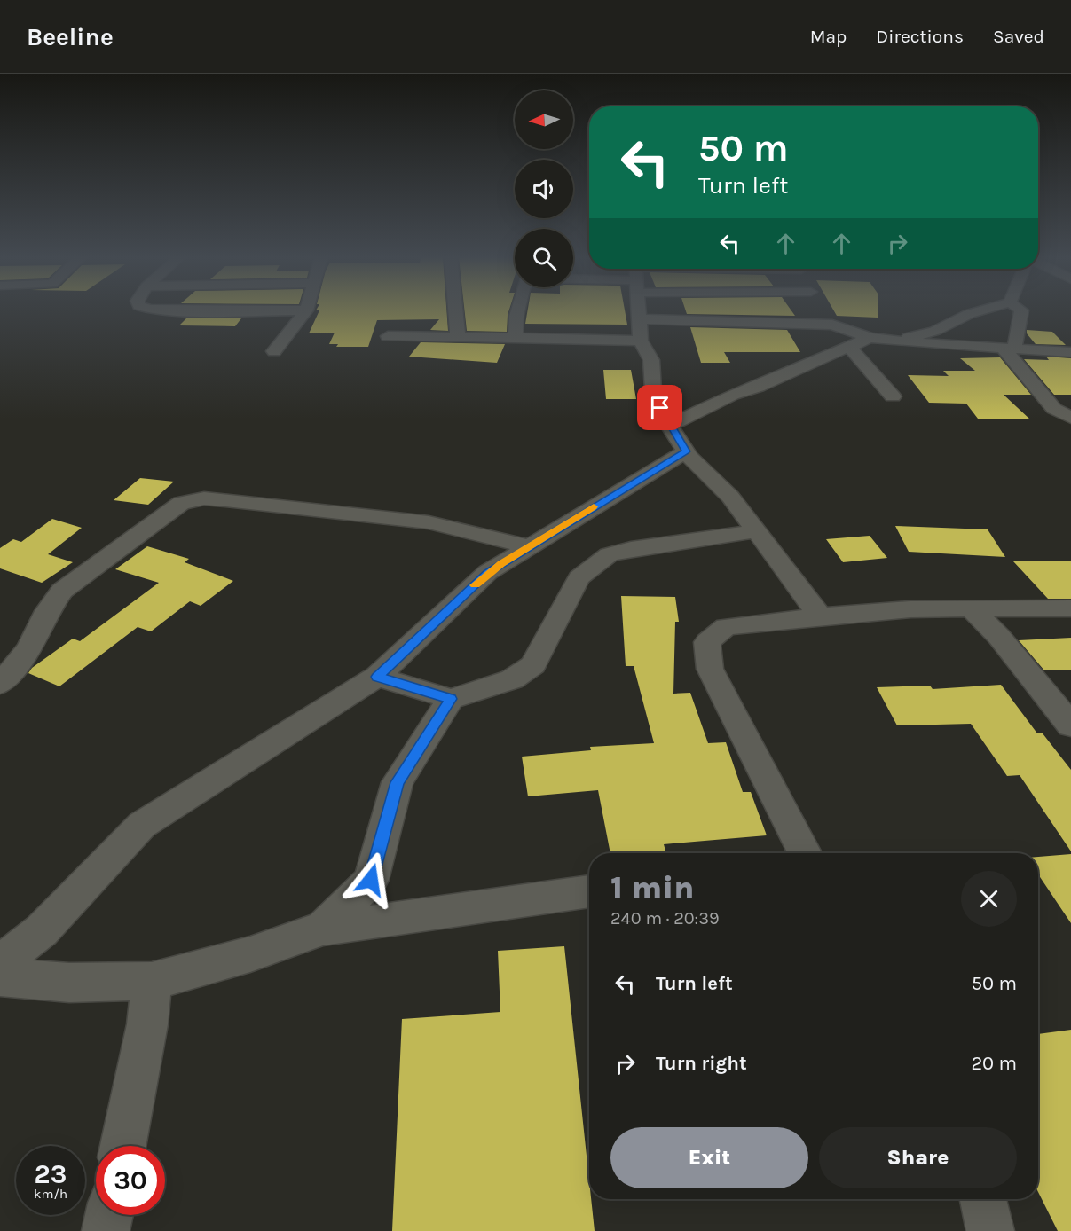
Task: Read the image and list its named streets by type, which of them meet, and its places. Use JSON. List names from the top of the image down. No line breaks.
{"north":"left","page":{"header":"Beeline","nav":["Map","Directions","Saved"],"turn":["50 m","Turn left"],"heading":["1 min","240 m · 20:39"],"list":[{"name":"Turn left","value":"50 m"},{"name":"Turn right","value":"20 m"}],"buttons":["Exit","Share"],"speed":"23 km/h","limit":"30"}}
